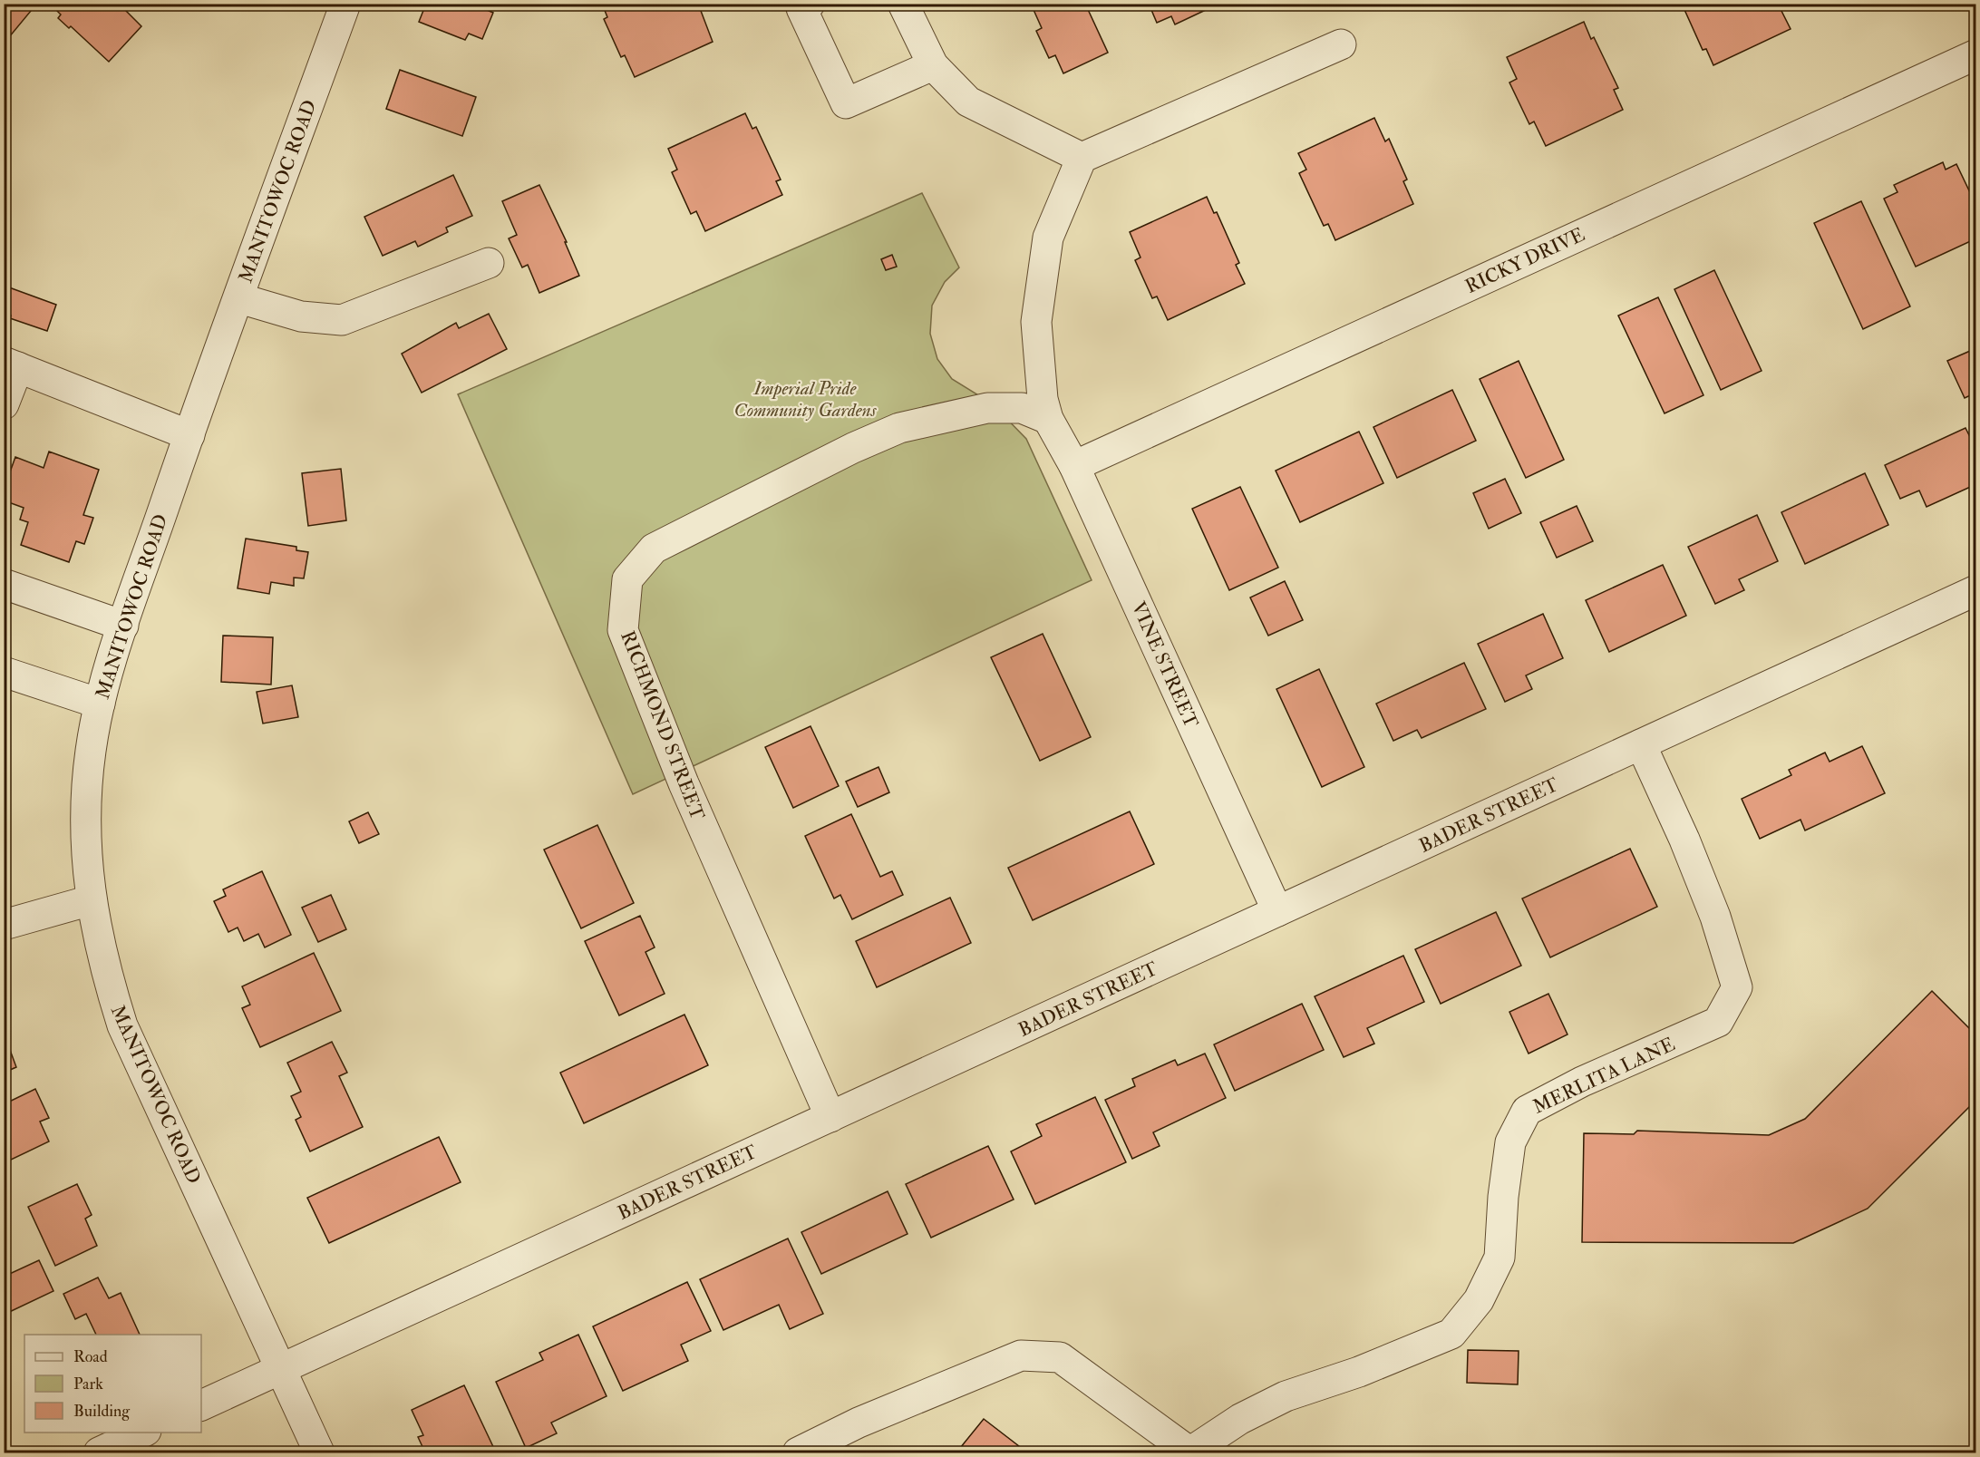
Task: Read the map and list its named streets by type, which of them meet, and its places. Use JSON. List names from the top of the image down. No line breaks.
{"streets":{"street":["MANITOWOC ROAD","RICKY DRIVE","VINE STREET","RICHMOND STREET","BADER STREET","MERLITA LANE"]},"crossings":[["MANITOWOC ROAD","BADER STREET"],["RICKY DRIVE","VINE STREET"],["VINE STREET","RICHMOND STREET"],["VINE STREET","BADER STREET"],["RICHMOND STREET","BADER STREET"],["BADER STREET","MERLITA LANE"]],"parks":["Imperial Pride Community Gardens"],"legend":["Road","Park","Building"]}
